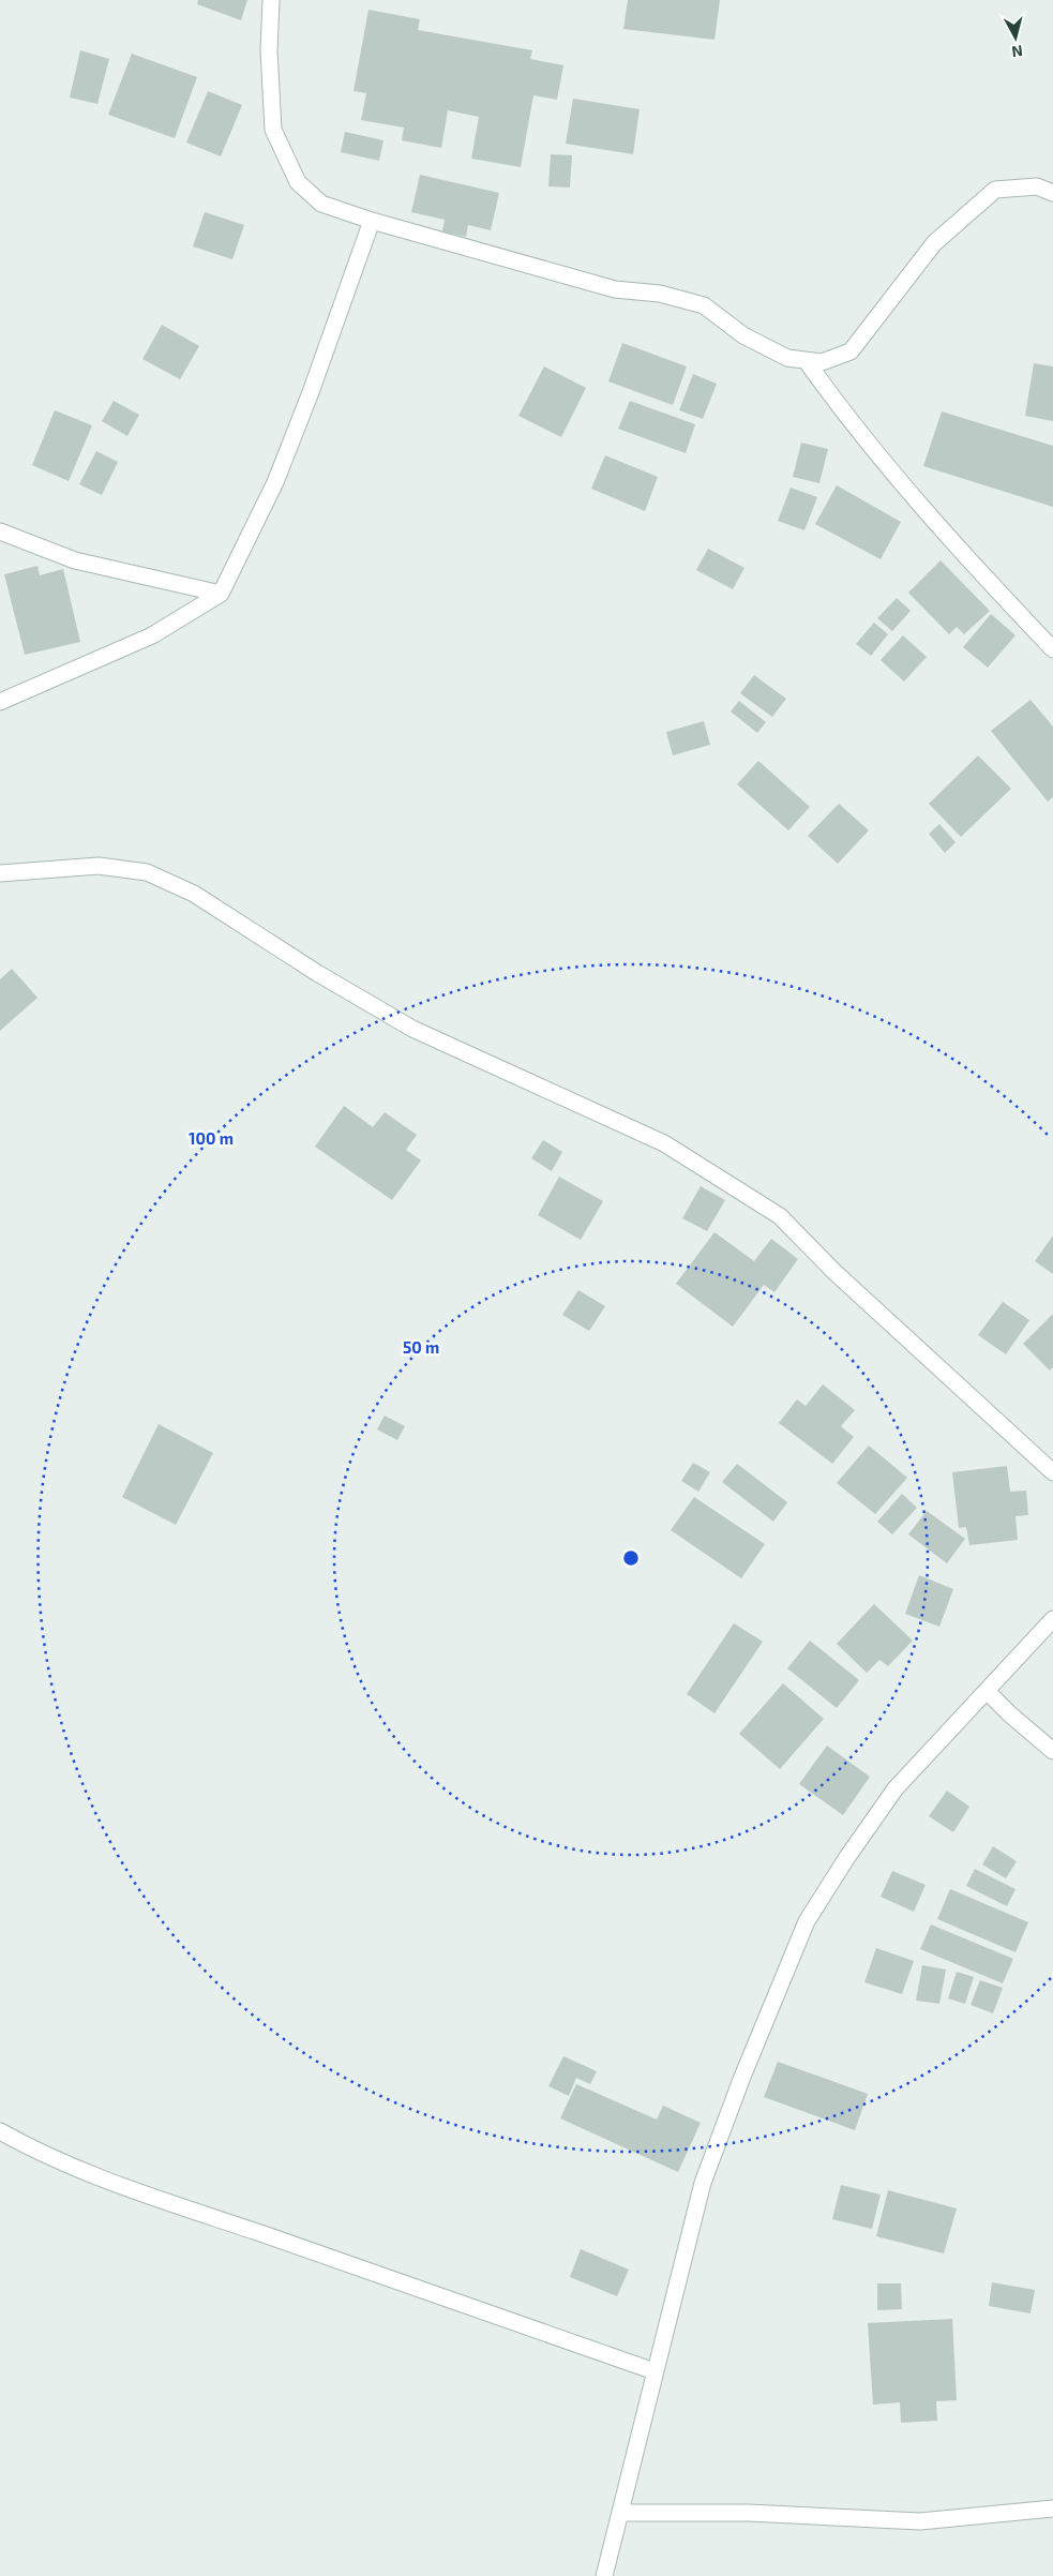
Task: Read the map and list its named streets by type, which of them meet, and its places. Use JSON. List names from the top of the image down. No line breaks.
{"north":"bottom","rings":["100 m","50 m"]}
